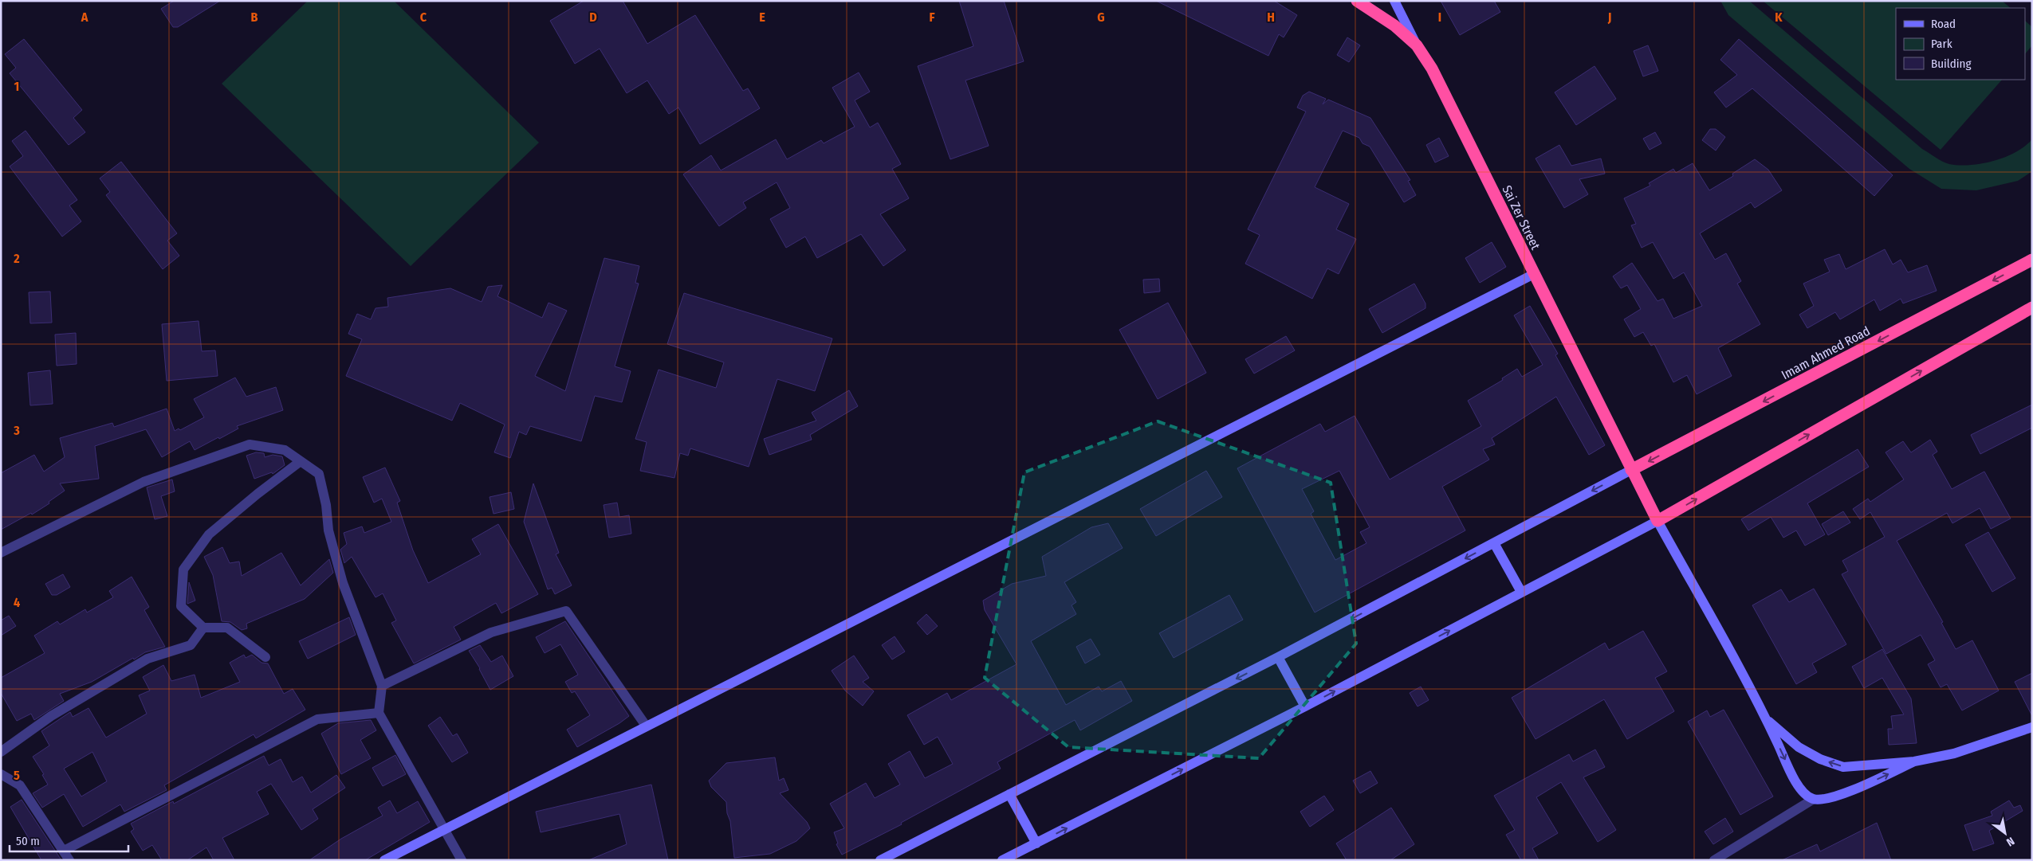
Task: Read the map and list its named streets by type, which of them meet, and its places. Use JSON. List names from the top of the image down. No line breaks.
{"streets":{"highway":["Sai Zer Street","Imam Ahmed Road"]},"crossings":[["Sai Zer Street","Imam Ahmed Road"]],"legend":["Road","Park","Building"],"scale_bar":"50 m","north":"bottom right","grid":{"columns":["A","B","C","D","E","F","G","H","I","J","K"],"rows":["1","2","3","4","5"]}}
